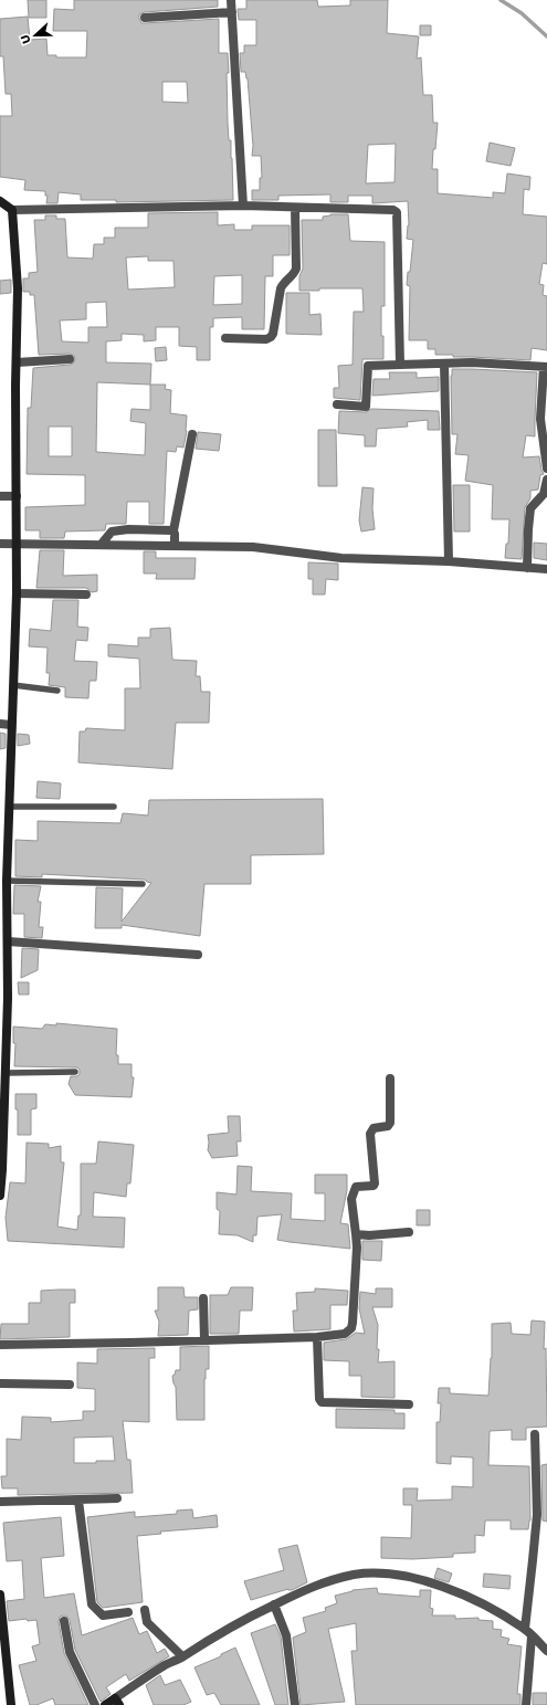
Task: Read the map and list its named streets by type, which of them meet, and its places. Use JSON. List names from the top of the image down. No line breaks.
{"north":"left"}
